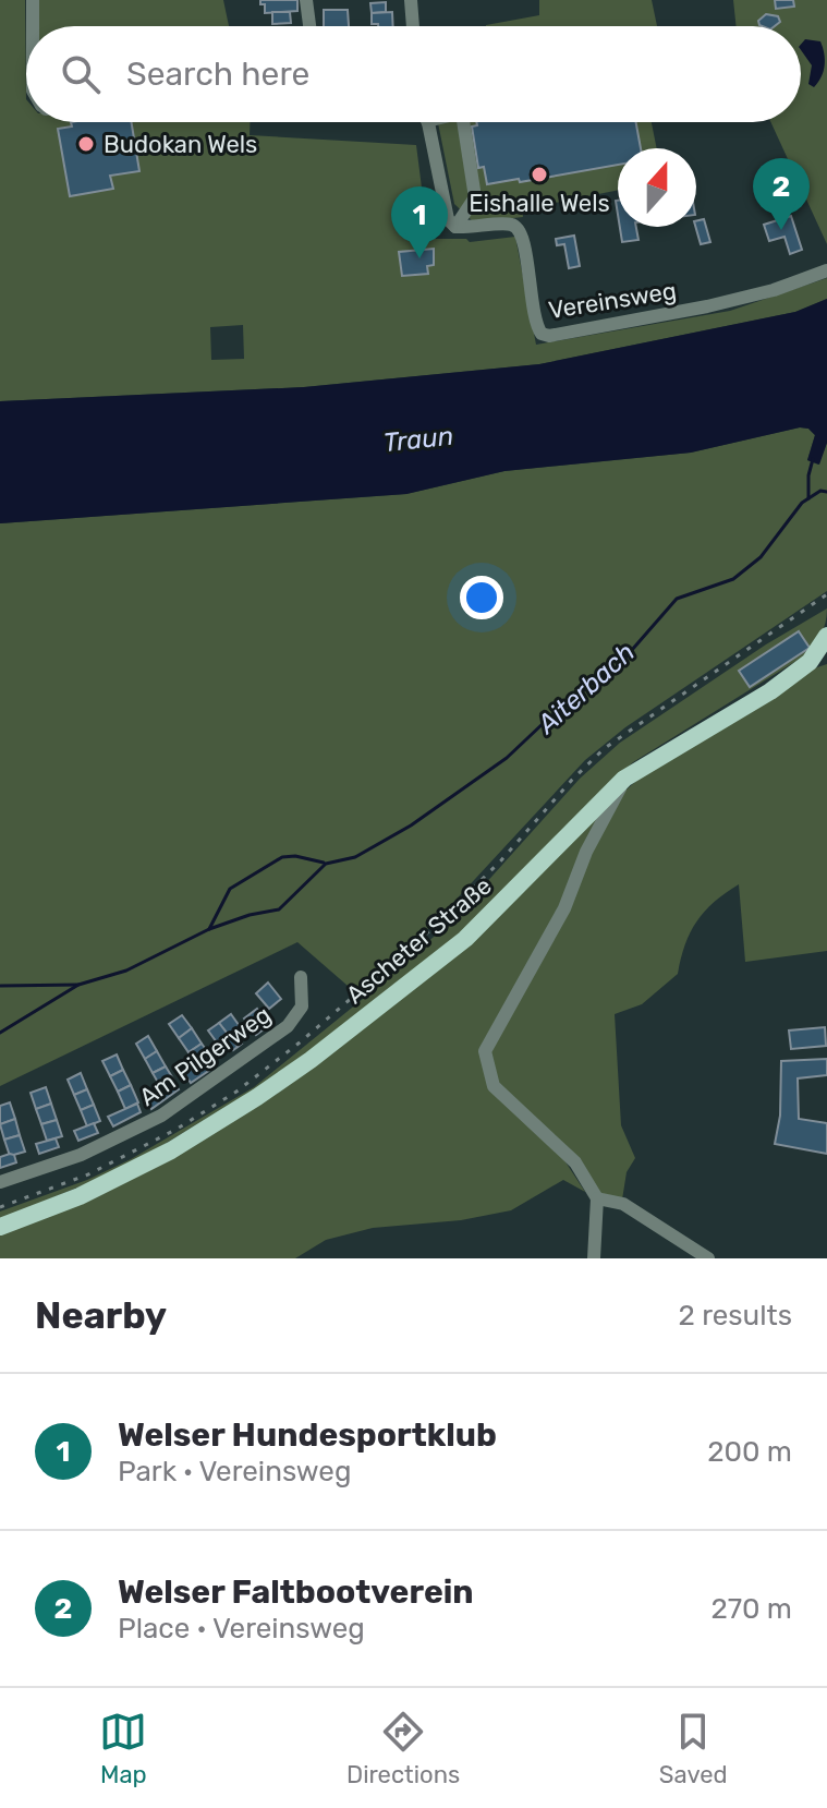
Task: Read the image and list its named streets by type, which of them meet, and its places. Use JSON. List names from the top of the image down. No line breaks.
{"streets":{"main road":["Ascheter Straße"],"street":["Vereinsweg","Am Pilgerweg"]},"water":["Traun","Aiterbach"],"places":["Budokan Wels","Eishalle Wels"],"north":"top","page":{"search":"Search here","pins":["2","1"],"heading":["Nearby","2 results"],"list":[{"mark":"1","name":"Welser Hundesportklub","note":"Park · Vereinsweg","value":"200 m"},{"mark":"2","name":"Welser Faltbootverein","note":"Place · Vereinsweg","value":"270 m"}],"nav":["Map","Directions","Saved"]}}
